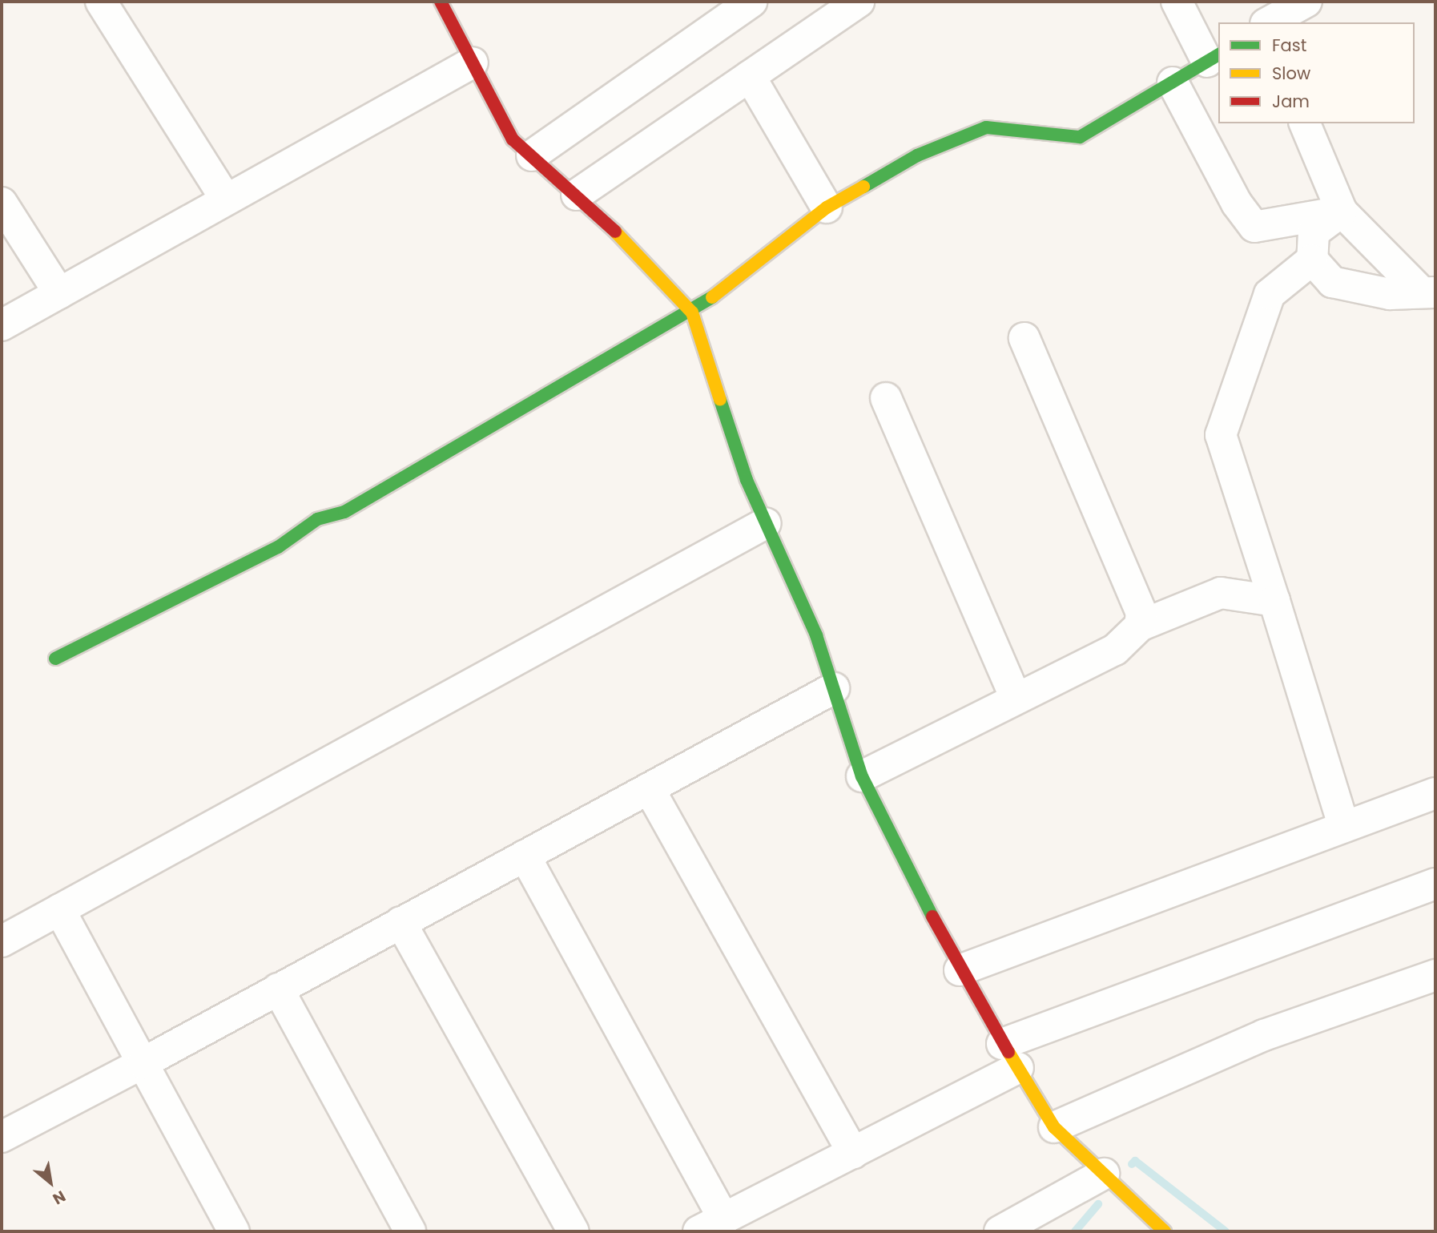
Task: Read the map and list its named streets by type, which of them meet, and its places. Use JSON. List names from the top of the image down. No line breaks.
{"legend":["Fast","Slow","Jam"],"north":"bottom right"}
